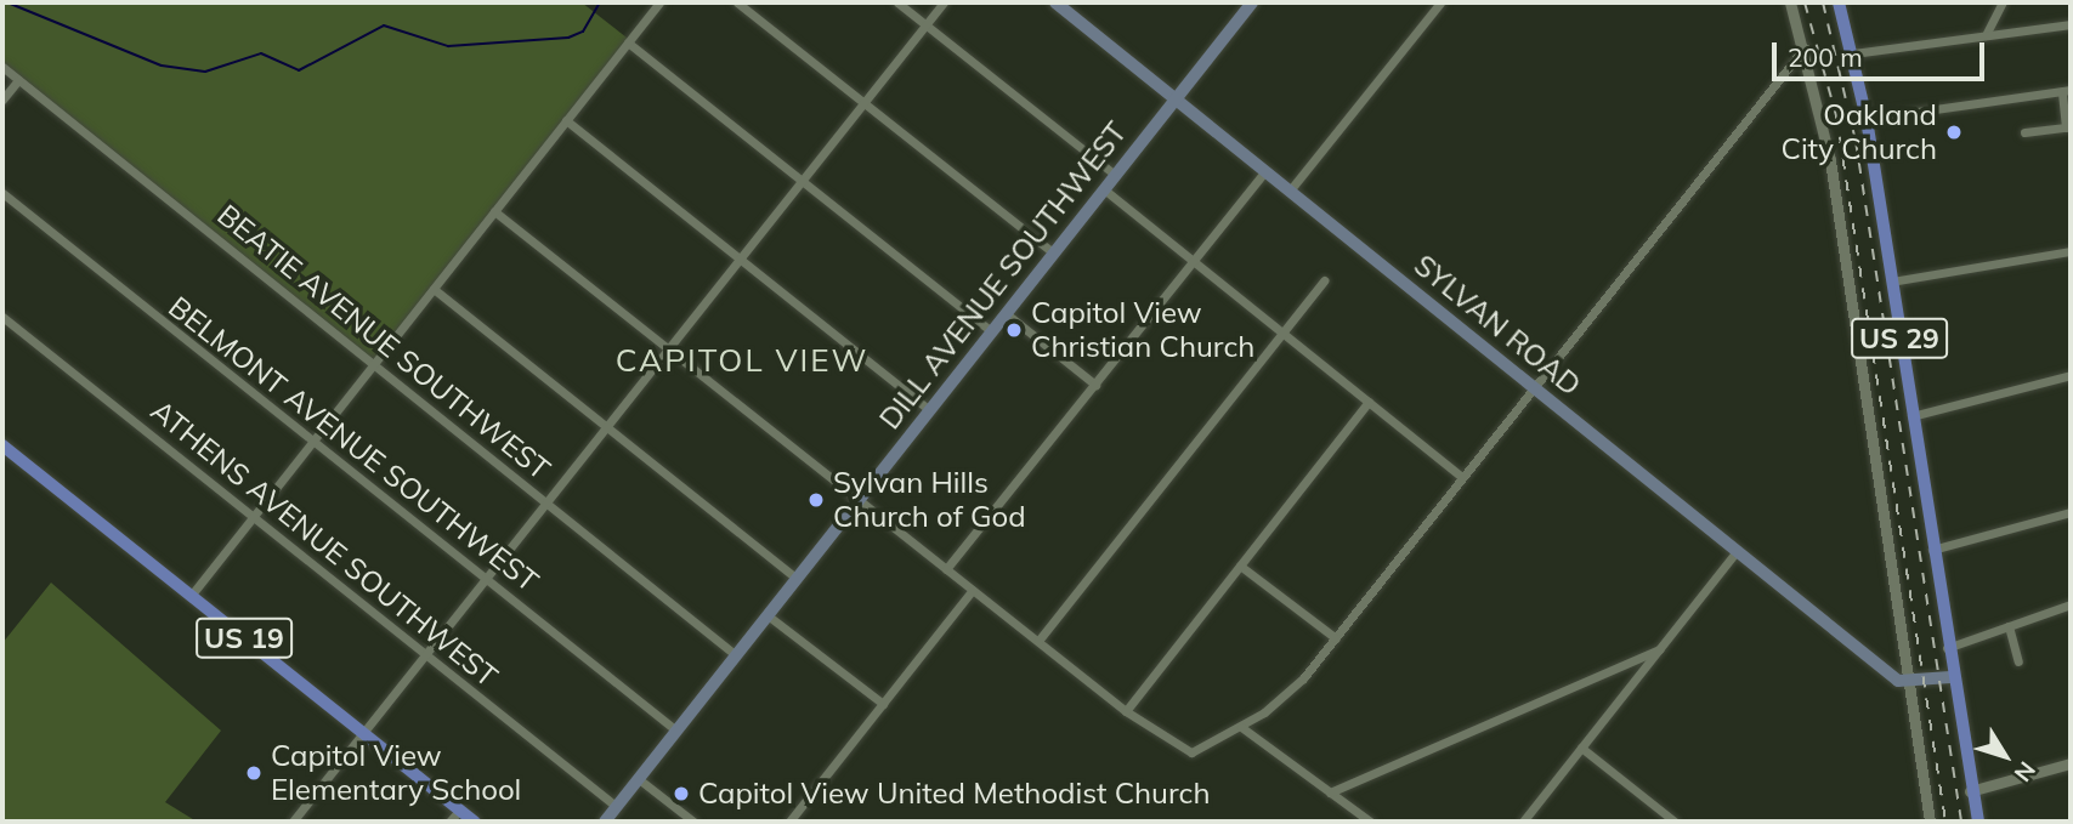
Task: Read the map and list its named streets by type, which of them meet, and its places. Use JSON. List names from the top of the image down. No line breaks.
{"streets":{"main road":["DILL AVENUE SOUTHWEST","SYLVAN ROAD","US 29","US 19"],"street":["BEATIE AVENUE SOUTHWEST","BELMONT AVENUE SOUTHWEST","ATHENS AVENUE SOUTHWEST"]},"crossings":[["DILL AVENUE SOUTHWEST","SYLVAN ROAD"],["DILL AVENUE SOUTHWEST","BEATIE AVENUE SOUTHWEST"],["DILL AVENUE SOUTHWEST","BELMONT AVENUE SOUTHWEST"],["DILL AVENUE SOUTHWEST","ATHENS AVENUE SOUTHWEST"]],"districts":["CAPITOL VIEW"],"places":["Oakland City Church","Capitol View Christian Church","Sylvan Hills Church of God","Capitol View Elementary School","Capitol View United Methodist Church"],"scale_bar":"200 m","north":"bottom right"}
